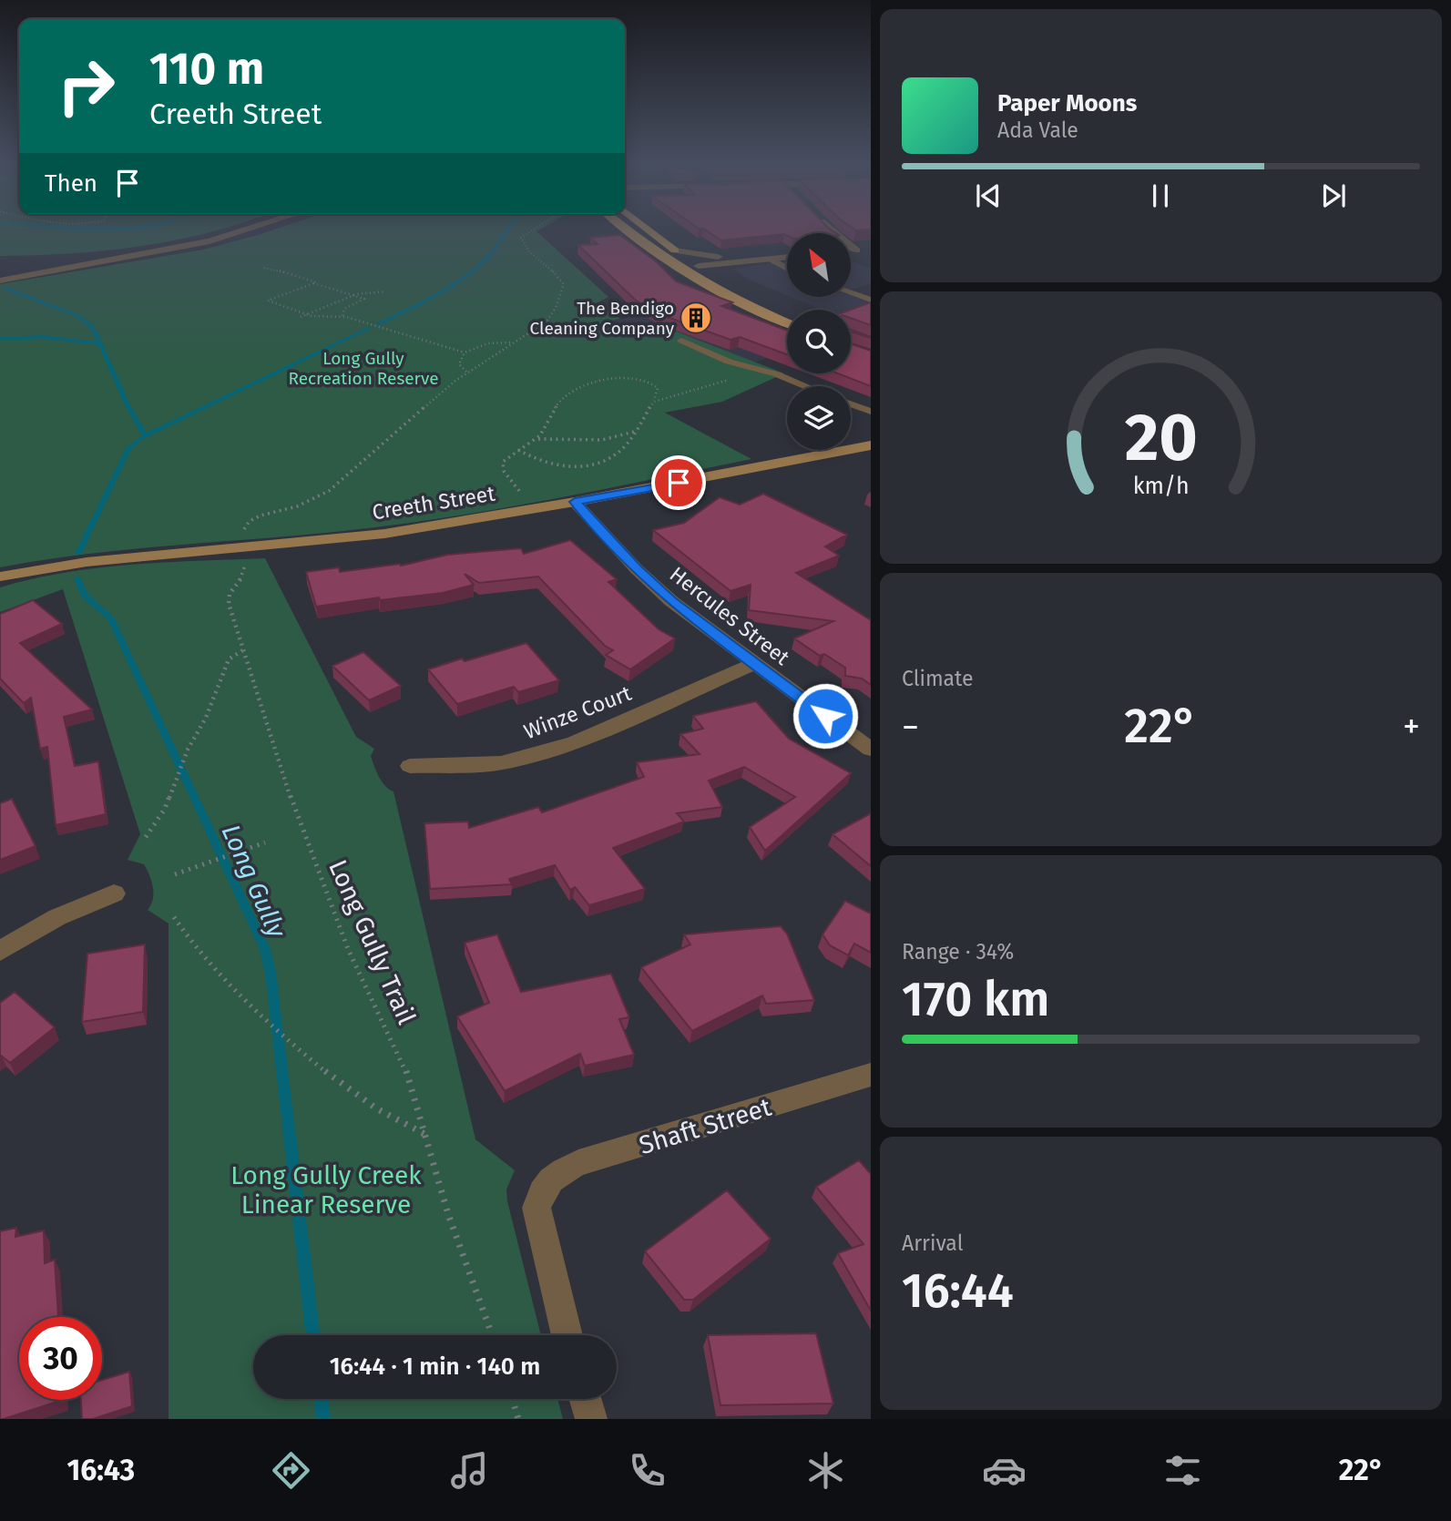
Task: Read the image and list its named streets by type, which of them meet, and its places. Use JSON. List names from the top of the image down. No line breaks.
{"streets":{"main road":["Creeth Street"],"street":["Hercules Street","Winze Court","Shaft Street"],"path":["Long Gully Trail"]},"crossings":[["Creeth Street","Hercules Street"],["Hercules Street","Winze Court"]],"water":["Long Gully"],"parks":["Long Gully Recreation Reserve","Long Gully Creek Linear Reserve"],"places":{"building":["The Bendigo Cleaning Company"]},"north":"top left","page":{"turn":["110 m","Creeth Street"],"song":["Paper Moons","Ada Vale"],"then":"Then","tile":["Climate",["Range · 34%","170 km"],["Arrival","16:44"]],"heat":["−","22°","+"],"limit":"30","trip":"16:44 · 1 min · 140 m","tabs":["16:43","22°"],"gauge":["20","km/h"]}}
